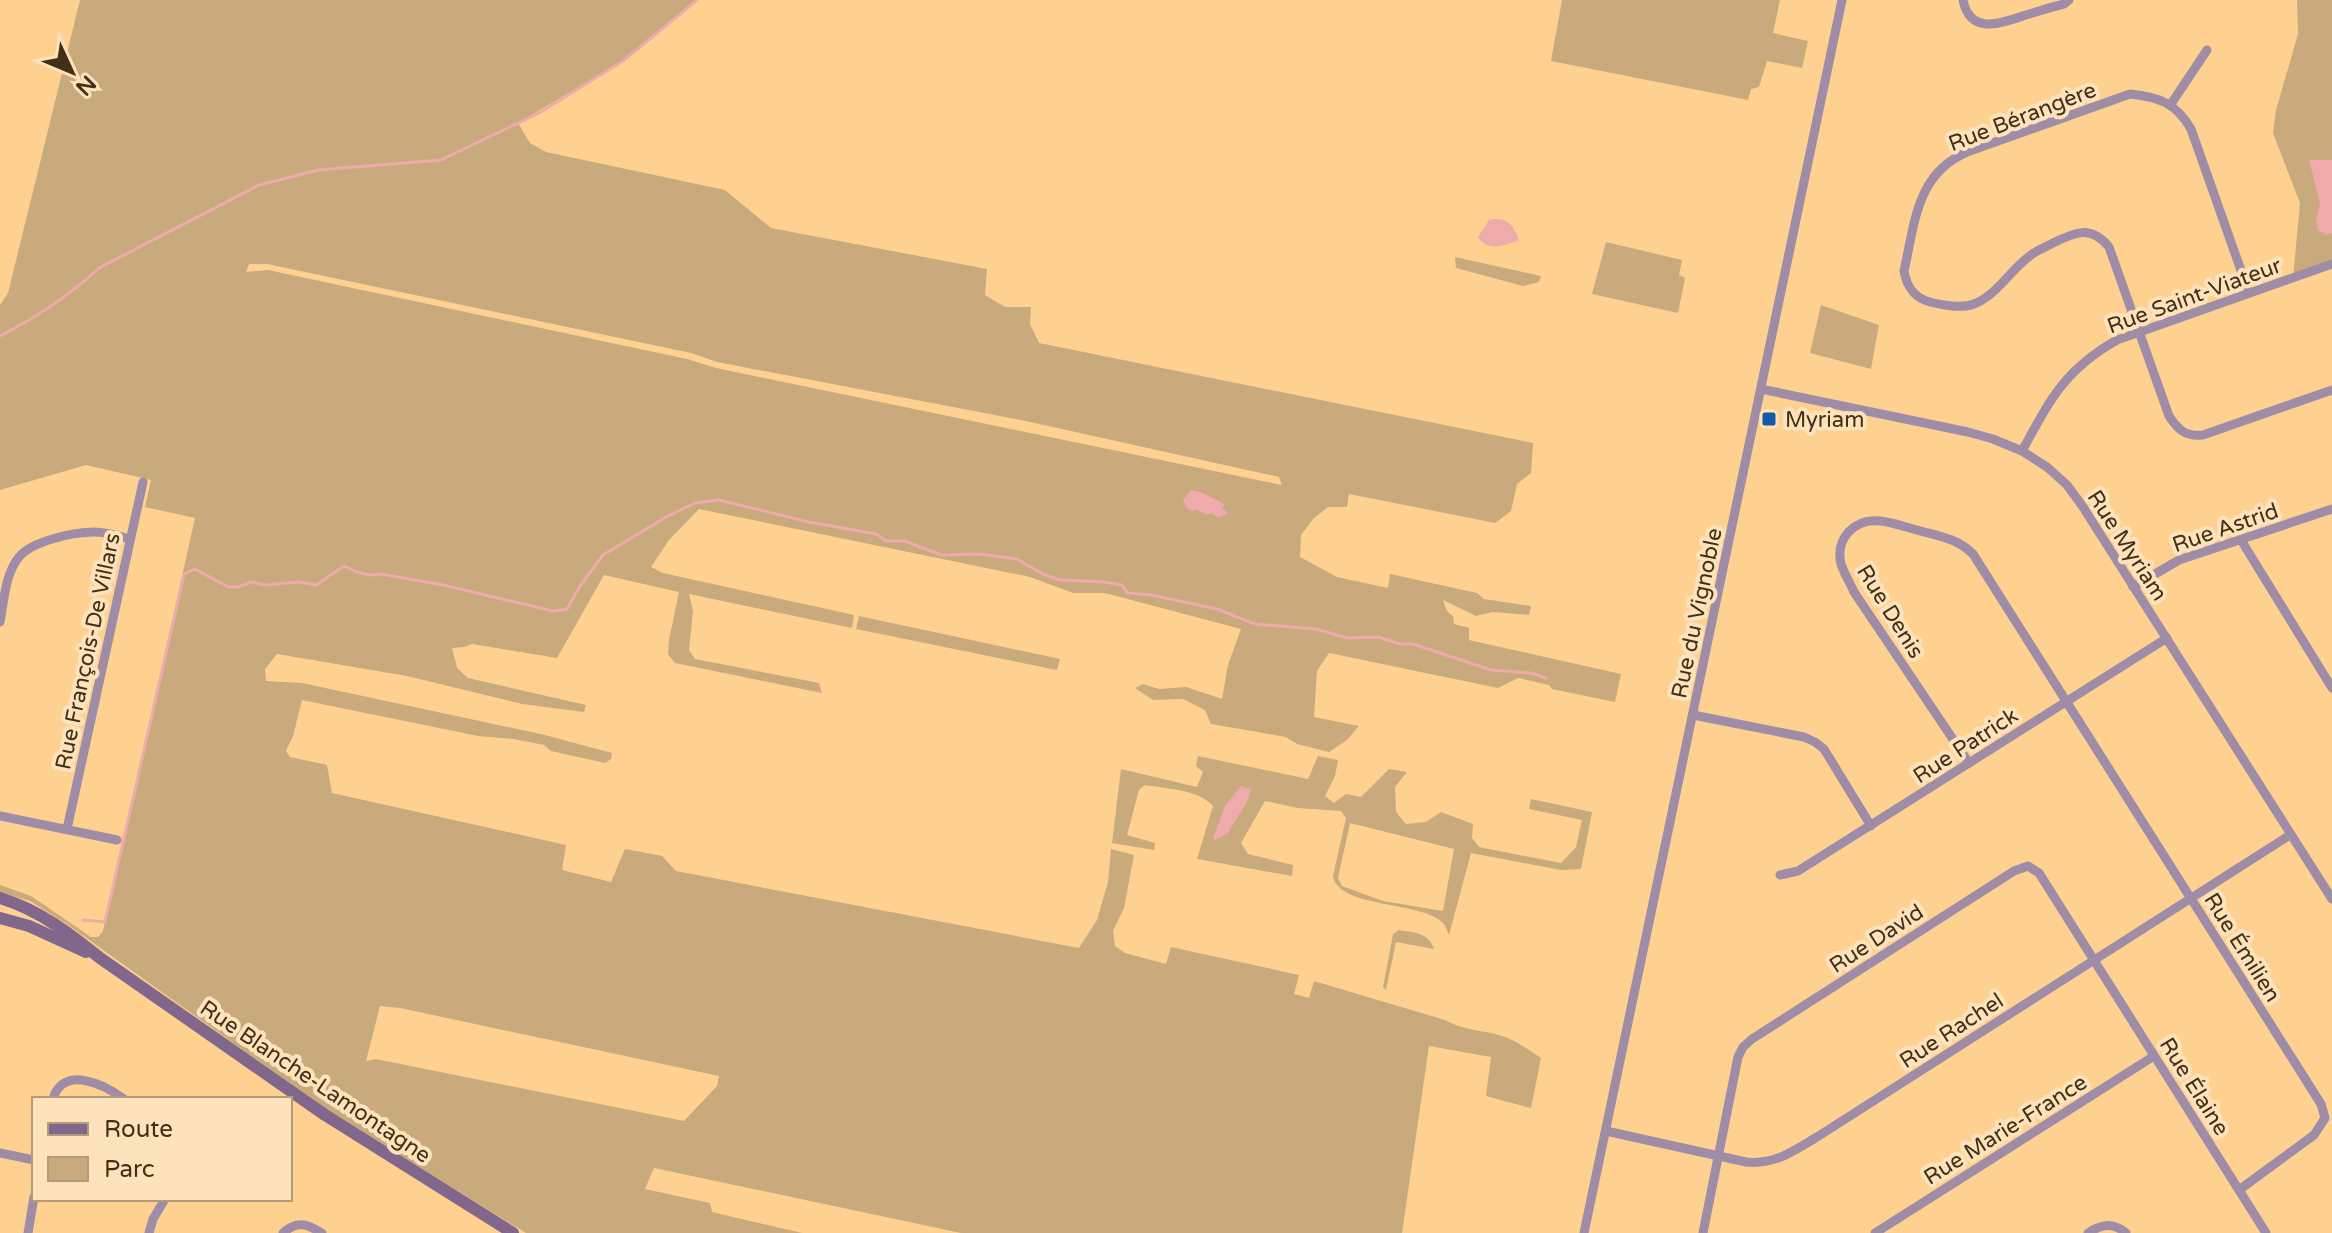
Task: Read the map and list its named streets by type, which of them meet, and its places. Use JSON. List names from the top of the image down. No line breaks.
{"streets":{"street":["Rue Bérangère","Rue Saint-Viateur","Rue Astrid","Rue Myriam","Rue Denis","Rue du Vignoble","Rue François-De Villars","Rue Patrick","Rue David","Rue Émilien","Rue Rachel","Rue Blanche-Lamontagne","Rue Élaine","Rue Marie-France"]},"crossings":[["Rue Bérangère","Rue Saint-Viateur"],["Rue Saint-Viateur","Rue Myriam"],["Rue Astrid","Rue Myriam"],["Rue Myriam","Rue du Vignoble"],["Rue Myriam","Rue Patrick"],["Rue Myriam","Rue Rachel"],["Rue Denis","Rue Patrick"],["Rue Denis","Rue Émilien"],["Rue du Vignoble","Rue Rachel"],["Rue Patrick","Rue Émilien"],["Rue David","Rue Rachel"],["Rue David","Rue Élaine"],["Rue Émilien","Rue Rachel"],["Rue Émilien","Rue Élaine"],["Rue Rachel","Rue Élaine"],["Rue Élaine","Rue Marie-France"]],"places":{"transit":["Myriam"]},"legend":["Route","Parc"],"north":"bottom right"}
